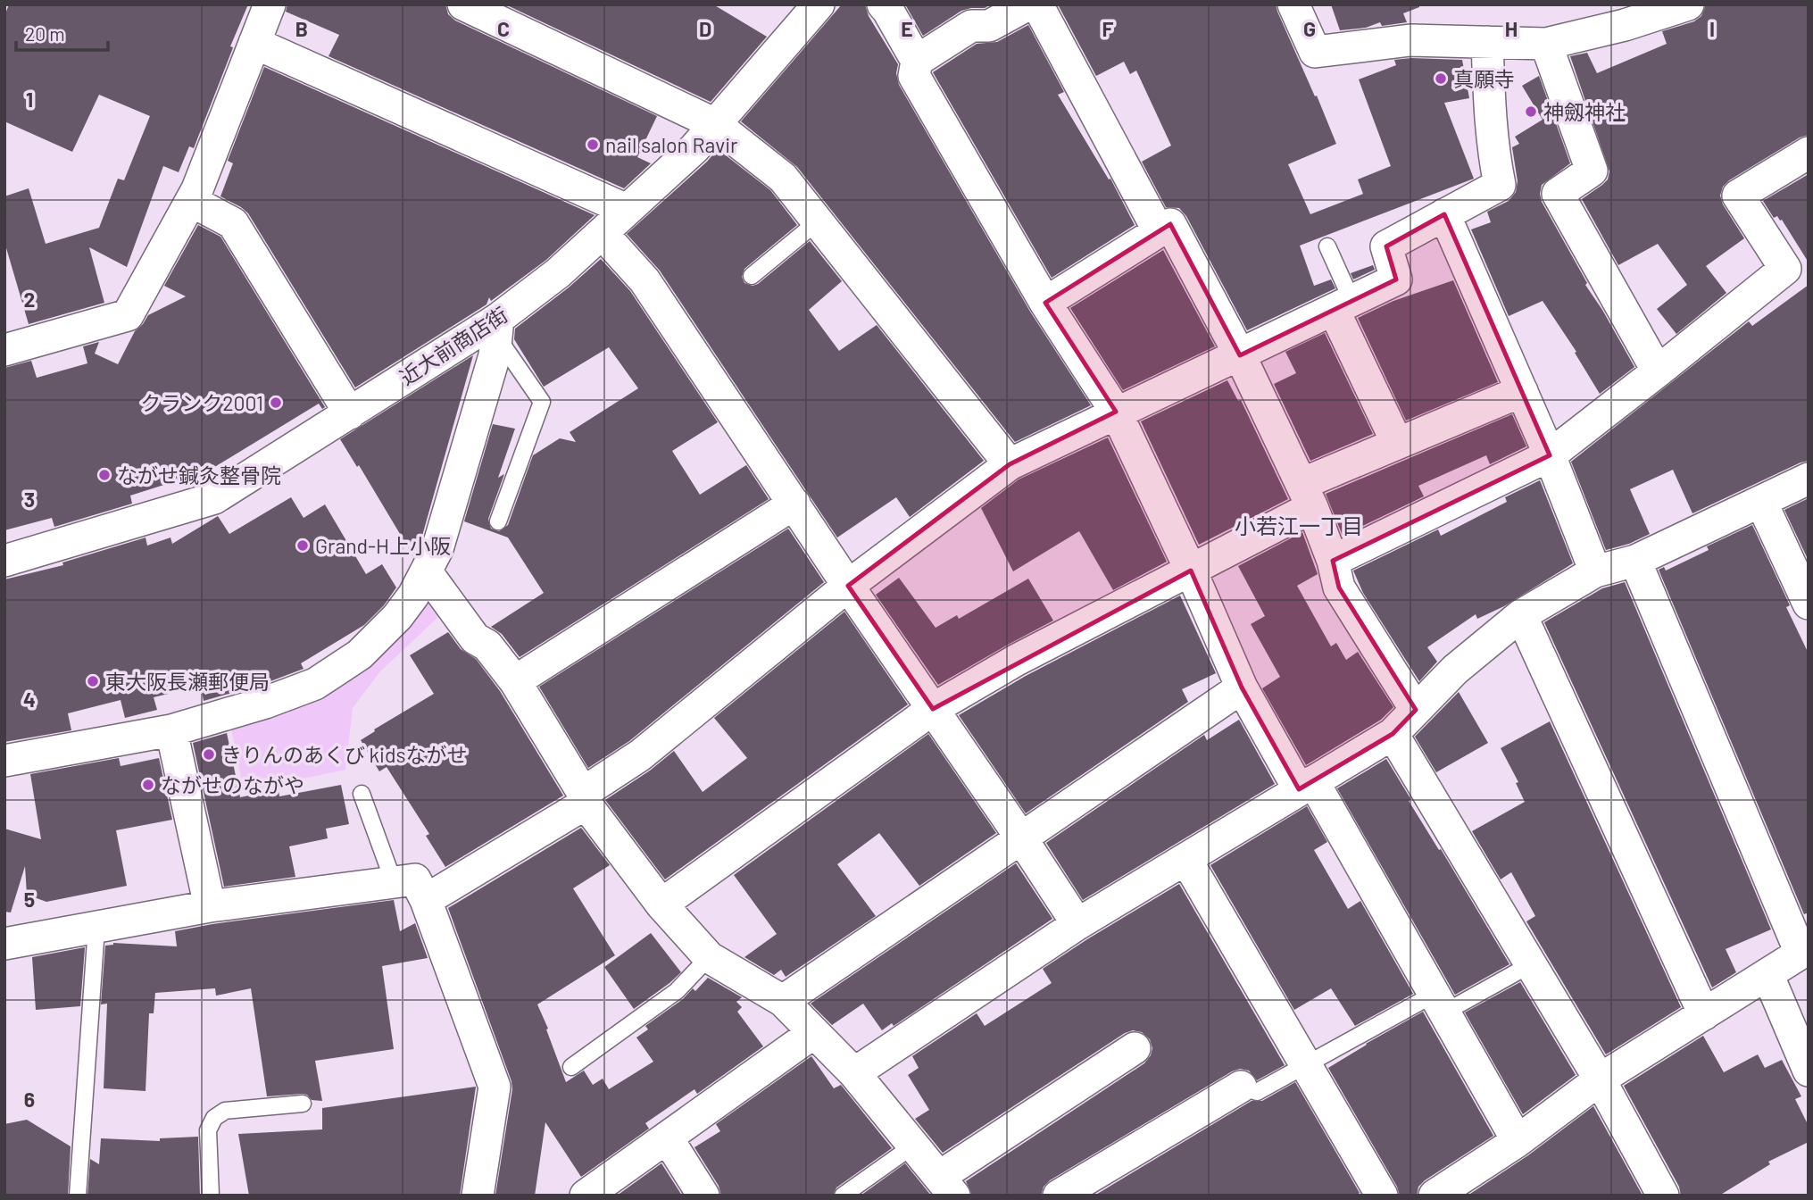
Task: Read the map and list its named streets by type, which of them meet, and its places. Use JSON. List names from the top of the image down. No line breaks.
{"streets":{"street":["近大前商店街"]},"districts":["小若江一丁目"],"places":["真願寺","神劔神社","nail salon Ravir","クランク2001","ながせ鍼灸整骨院","Grand-H上小阪","東大阪長瀬郵便局","きりんのあくび kidsながせ","ながせのながや"],"scale_bar":"20 m","grid":{"columns":["B","C","D","E","F","G","H","I"],"rows":["1","2","3","4","5","6"]}}
